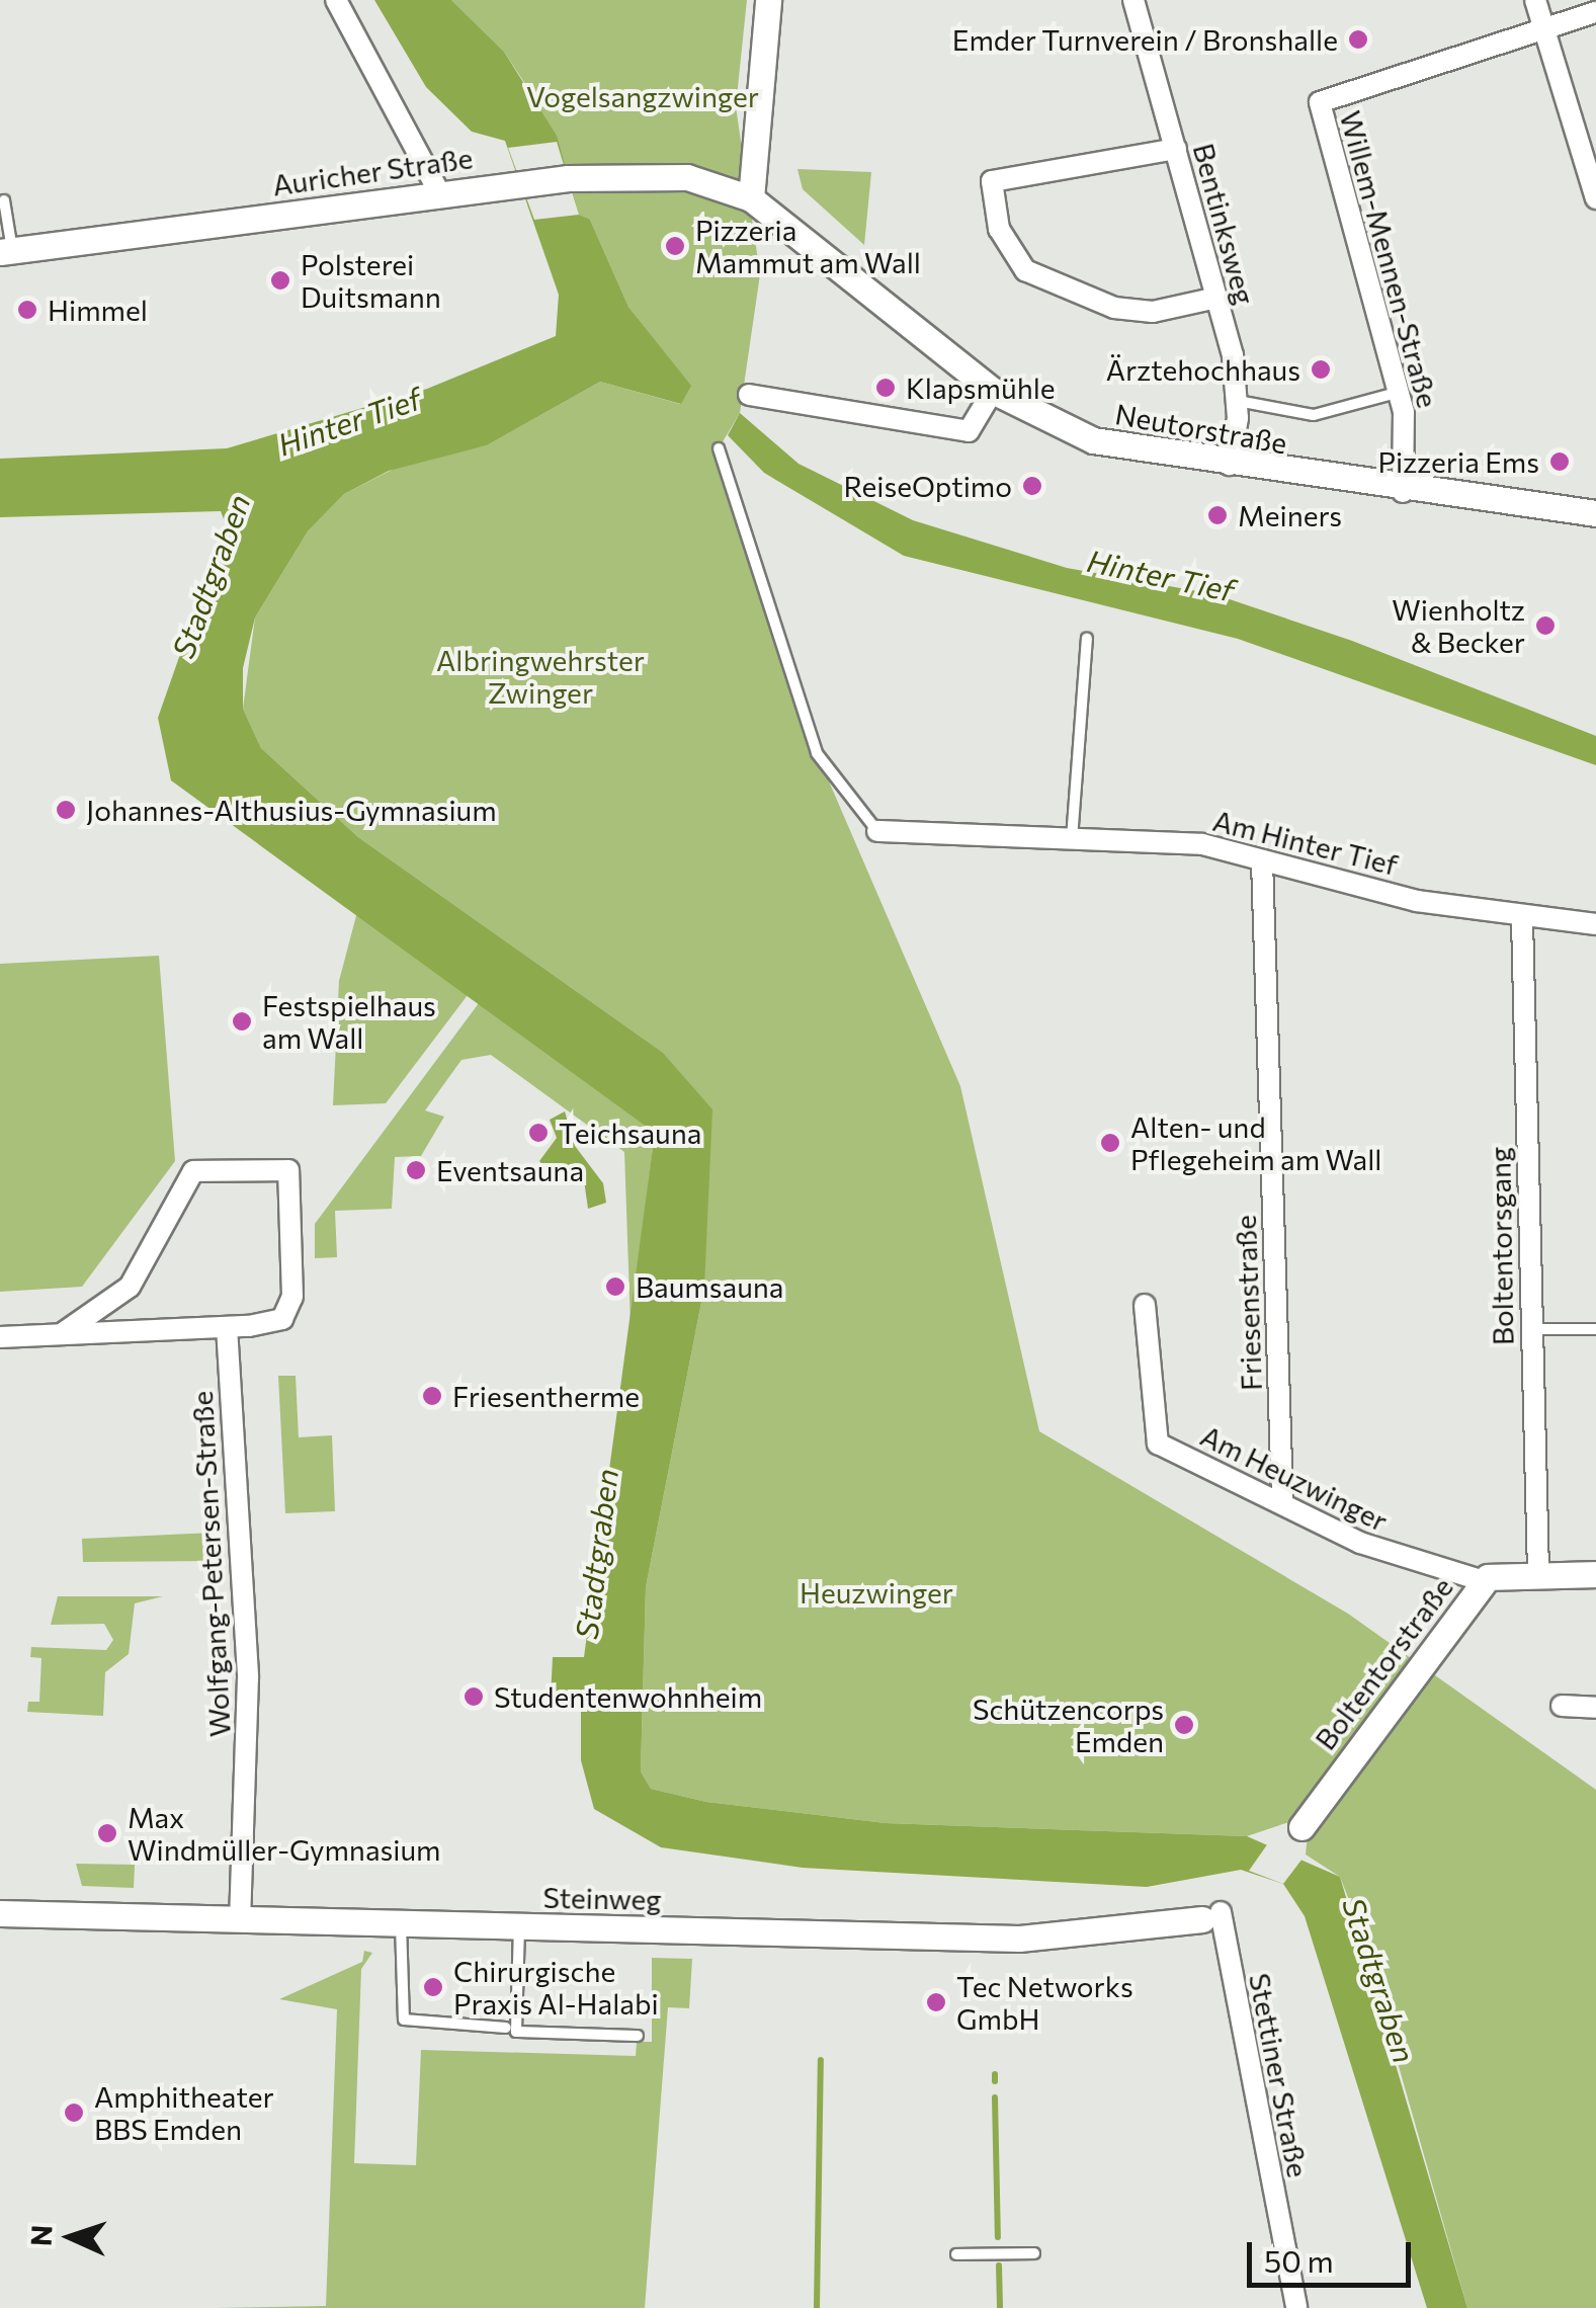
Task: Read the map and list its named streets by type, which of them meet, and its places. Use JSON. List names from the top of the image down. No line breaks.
{"streets":{"street":["Auricher Straße","Bentinksweg","Willem-Mennen-Straße","Neutorstraße","Am Hinter Tief","Boltentorsgang","Friesenstraße","Am Heuzwinger","Wolfgang-Petersen-Straße","Boltentorstraße","Steinweg","Stettiner Straße"]},"crossings":[["Auricher Straße","Neutorstraße"],["Bentinksweg","Neutorstraße"],["Willem-Mennen-Straße","Neutorstraße"],["Am Hinter Tief","Boltentorsgang"],["Am Hinter Tief","Friesenstraße"],["Boltentorsgang","Boltentorstraße"],["Friesenstraße","Am Heuzwinger"],["Am Heuzwinger","Boltentorstraße"],["Wolfgang-Petersen-Straße","Steinweg"],["Steinweg","Stettiner Straße"]],"water":["Hinter Tief","Stadtgraben"],"parks":["Vogelsangzwinger","Albringwehrster Zwinger","Heuzwinger"],"places":["Emder Turnverein / Bronshalle","Pizzeria Mammut am Wall","Polsterei Duitsmann","Himmel","Ärztehochhaus","Klapsmühle","Pizzeria Ems","ReiseOptimo","Meiners","Wienholtz & Becker","Johannes-Althusius-Gymnasium","Festspielhaus am Wall","Teichsauna","Alten- und Pflegeheim am Wall","Eventsauna","Baumsauna","Friesentherme","Studentenwohnheim","Schützencorps Emden","Max Windmüller-Gymnasium","Chirurgische Praxis Al-Halabi","Tec Networks GmbH","Amphitheater BBS Emden"],"scale_bar":"50 m","north":"left"}
